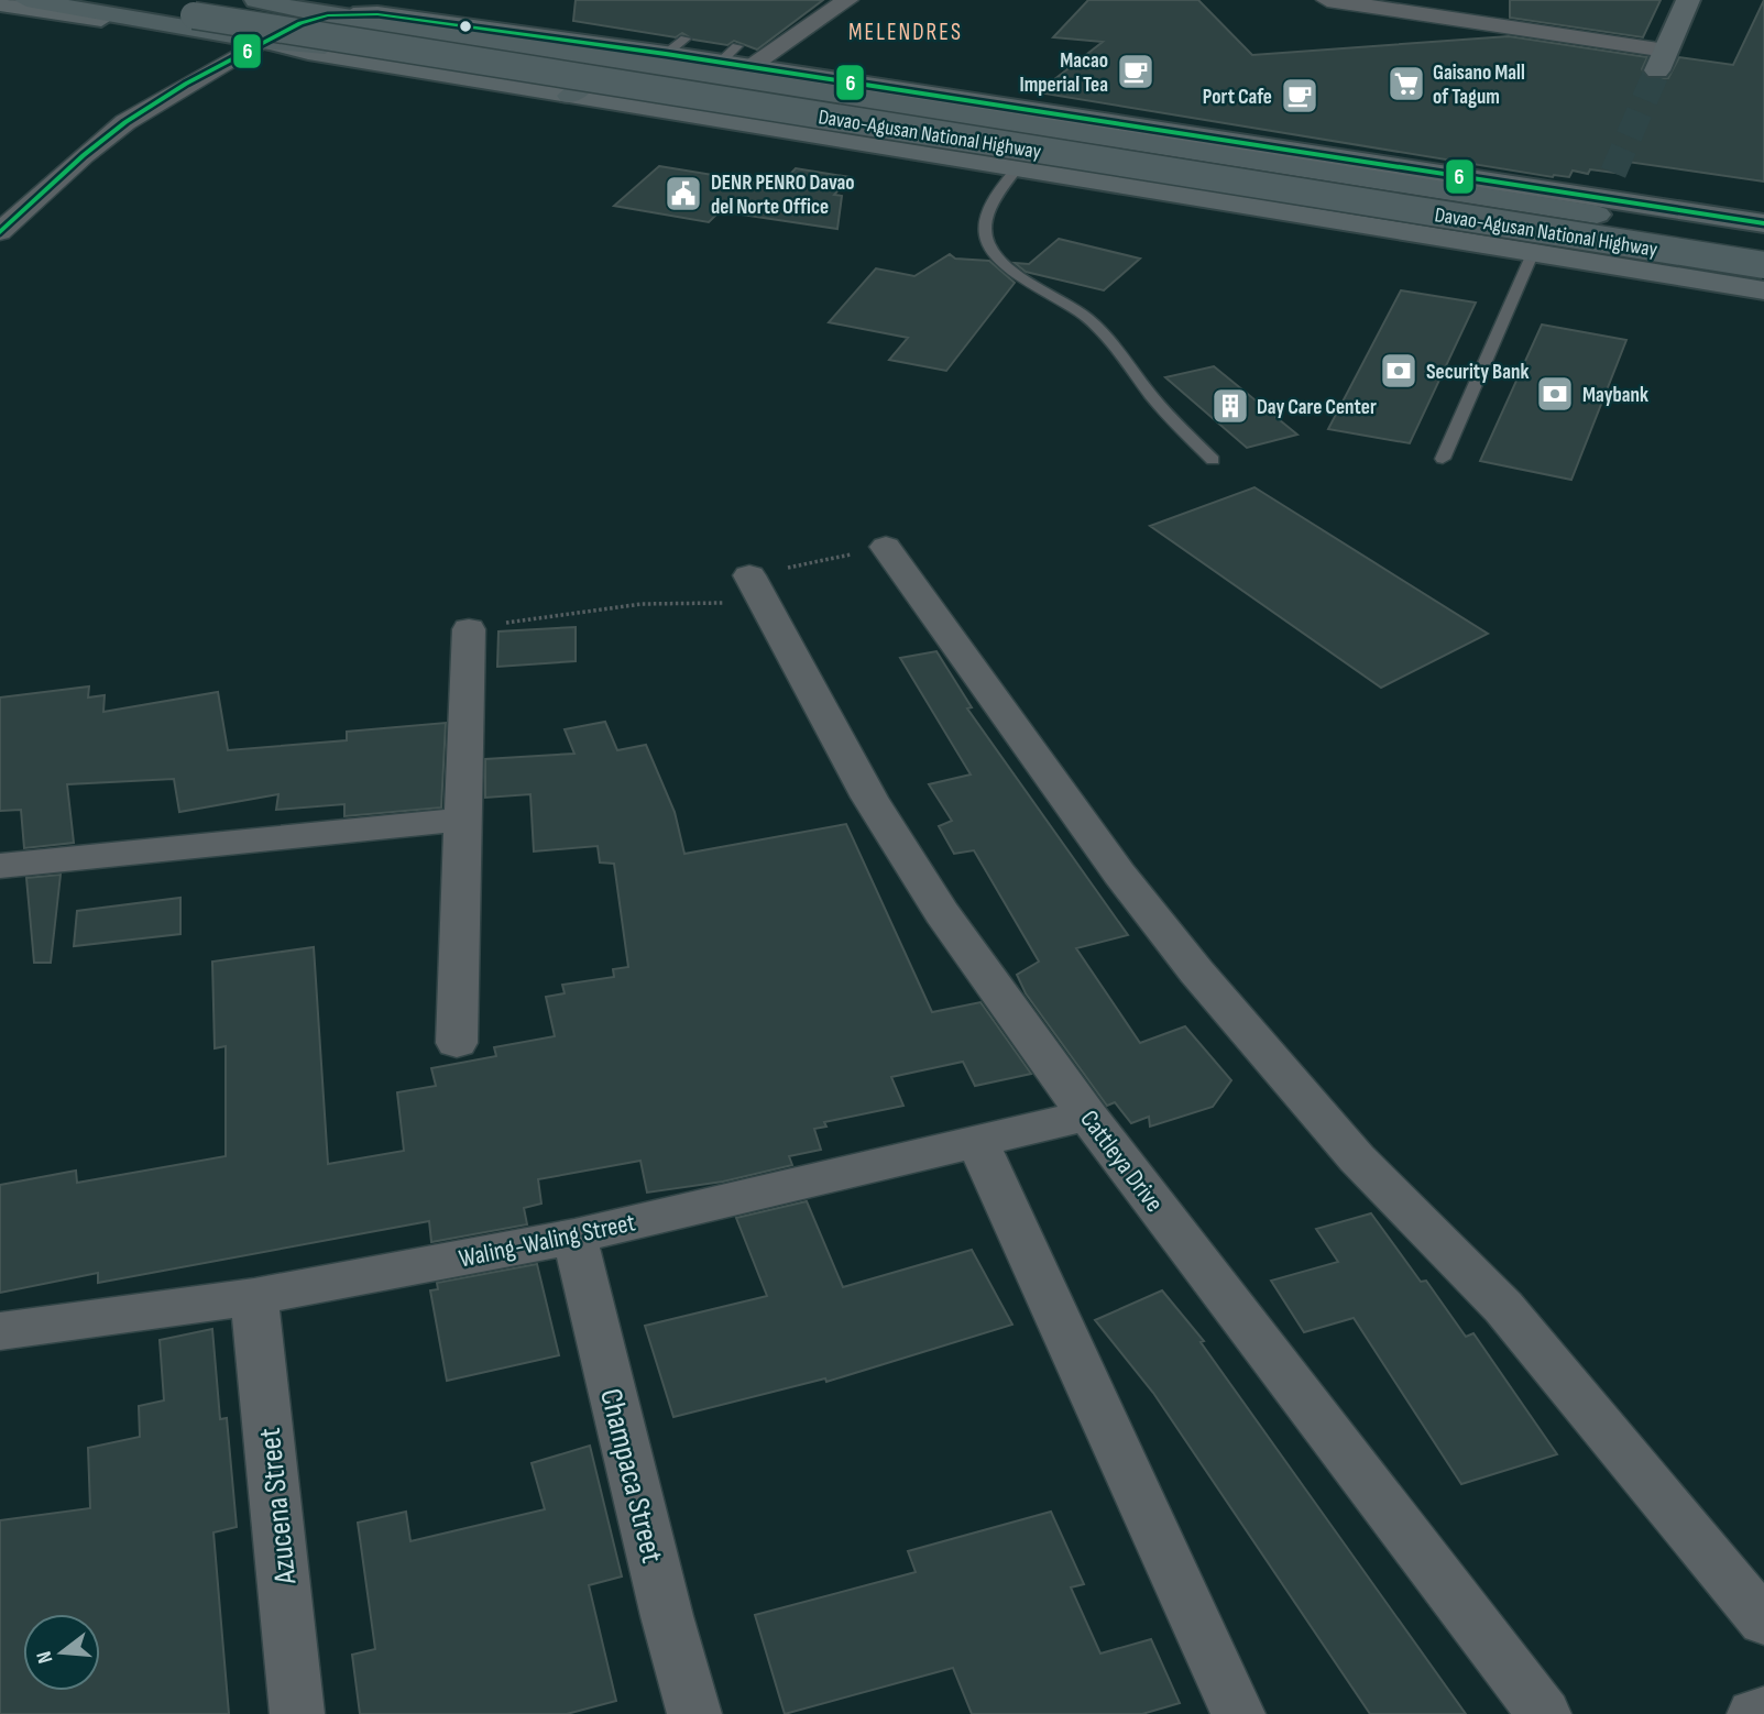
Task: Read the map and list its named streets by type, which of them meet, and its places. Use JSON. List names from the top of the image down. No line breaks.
{"streets":{"highway":["Davao-Agusan National Highway"],"street":["Cattleya Drive","Waling-Waling Street","Champaca Street","Azucena Street"]},"crossings":[["Cattleya Drive","Waling-Waling Street"],["Waling-Waling Street","Champaca Street"],["Waling-Waling Street","Azucena Street"]],"districts":["MELENDRES"],"places":{"cafe":["Macao Imperial Tea","Port Cafe"],"supermarket":["Gaisano Mall of Tagum"],"public building":["DENR PENRO Davao del Norte Office"],"bank":["Security Bank","Maybank"],"building":["Day Care Center"]},"lines":["transit line 6"],"north":"left"}
